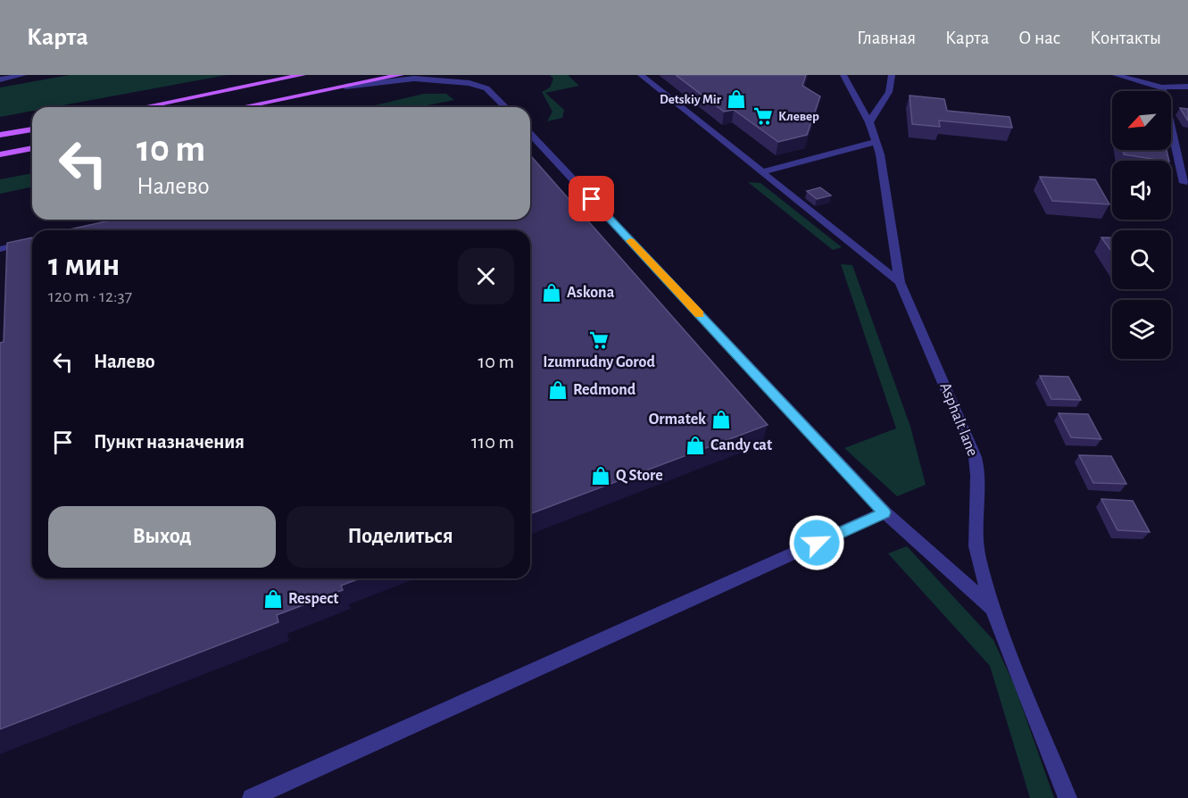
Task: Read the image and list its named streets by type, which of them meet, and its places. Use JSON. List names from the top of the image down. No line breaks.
{"streets":{"street":["Asphalt lane"]},"places":{"shop":["Detskiy Mir","Askona","Redmond","Ormatek","Candy cat","Q Store","Respect"],"supermarket":["Клевер","Izumrudny Gorod"]},"north":"bottom left","page":{"header":"Карта","nav":["Главная","Карта","О нас","Контакты"],"turn":["10 m","Налево"],"heading":["1 мин","120 m · 12:37"],"list":[{"name":"Налево","value":"10 m"},{"name":"Пункт назначения","value":"110 m"}],"buttons":["Выход","Поделиться"]}}
